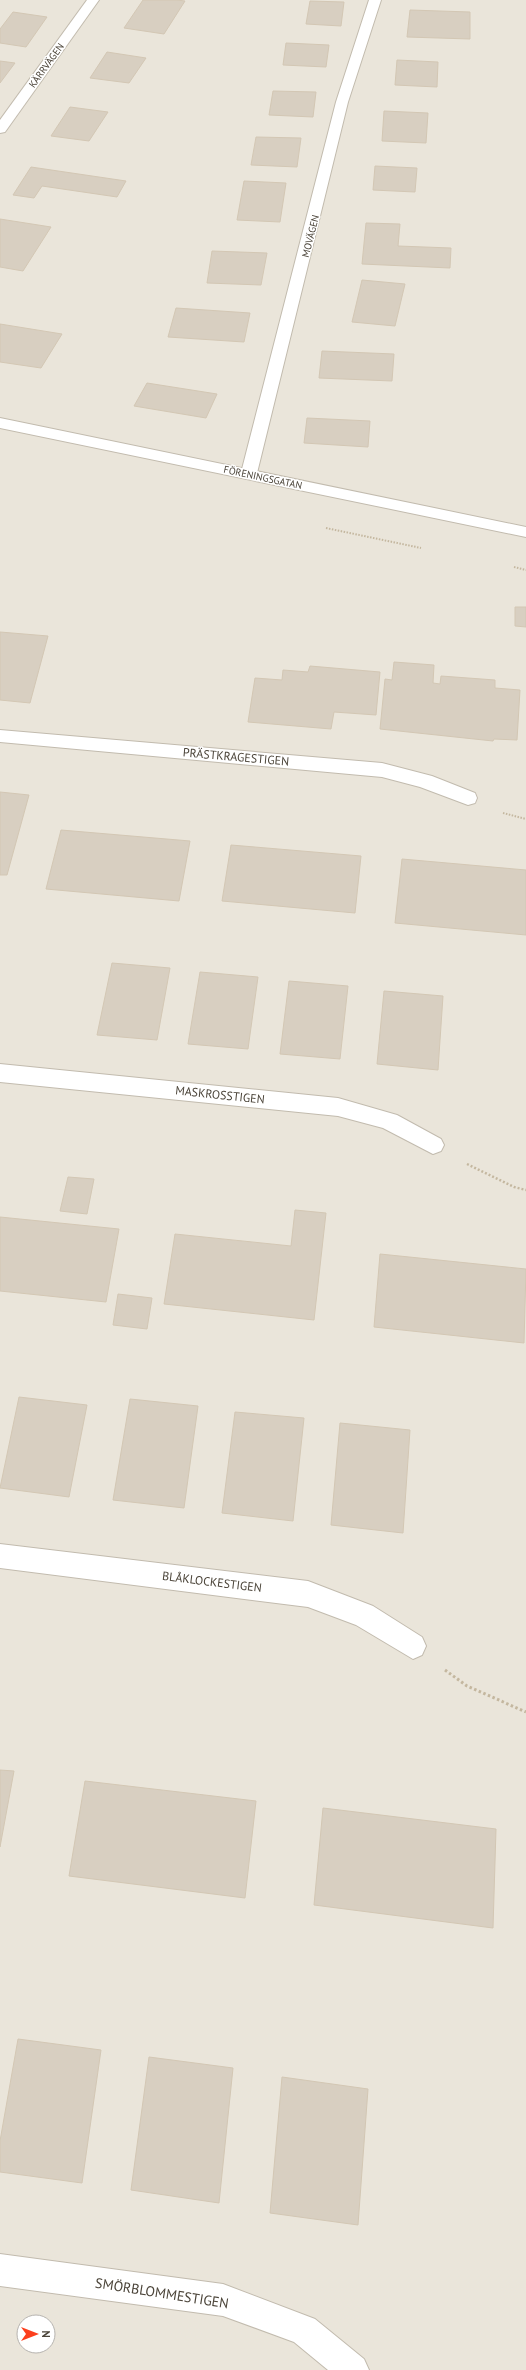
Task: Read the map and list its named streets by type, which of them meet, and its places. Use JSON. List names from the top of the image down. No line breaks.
{"streets":{"street":["KÄRRVÄGEN","MOVÄGEN","FÖRENINGSGATAN","PRÄSTKRAGESTIGEN","MASKROSSTIGEN","BLÅKLOCKESTIGEN","SMÖRBLOMMESTIGEN"]},"crossings":[["MOVÄGEN","FÖRENINGSGATAN"]],"north":"right"}
